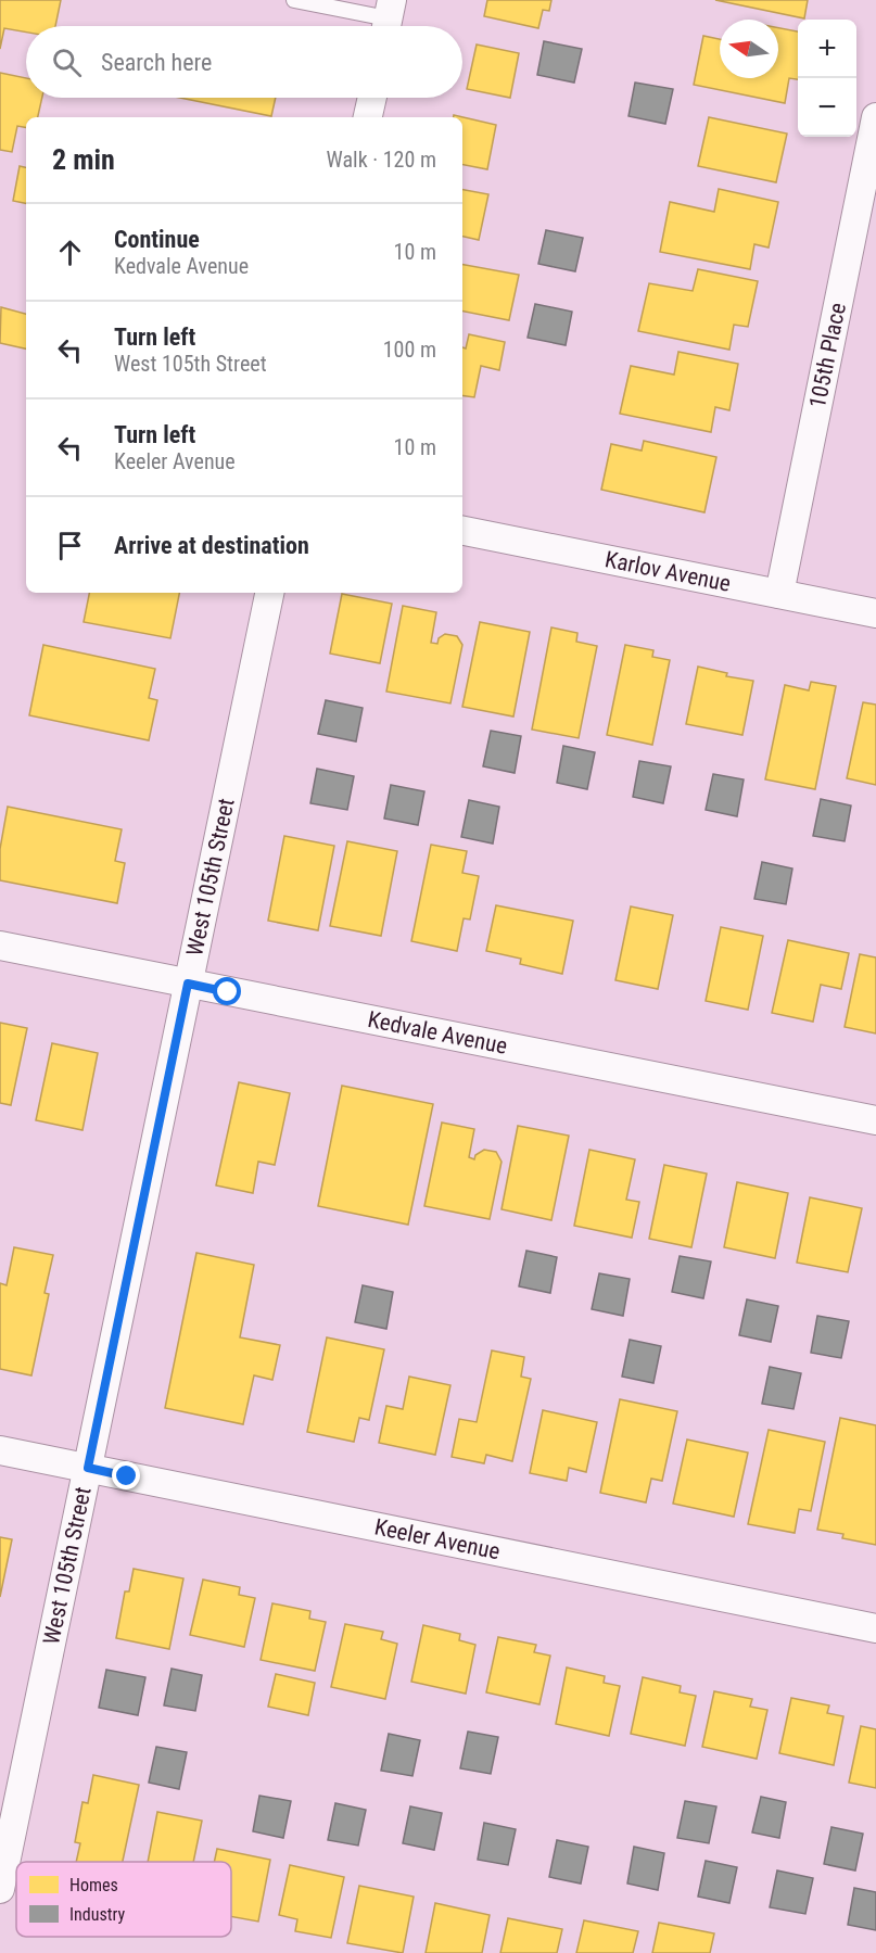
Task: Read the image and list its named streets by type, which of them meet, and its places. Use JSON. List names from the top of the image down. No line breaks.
{"streets":{"street":["105th Place","Karlov Avenue","West 105th Street","Kedvale Avenue","Keeler Avenue"]},"crossings":[["105th Place","Karlov Avenue"],["West 105th Street","Kedvale Avenue"],["West 105th Street","Keeler Avenue"]],"legend":["Homes","Industry"],"north":"left","page":{"map_buttons":["+","−"],"search":"Search here","heading":["2 min","Walk · 120 m"],"list":[["Continue","Kedvale Avenue","10 m"],["Turn left","West 105th Street","100 m"],["Turn left","Keeler Avenue","10 m"],"Arrive at destination"]}}
